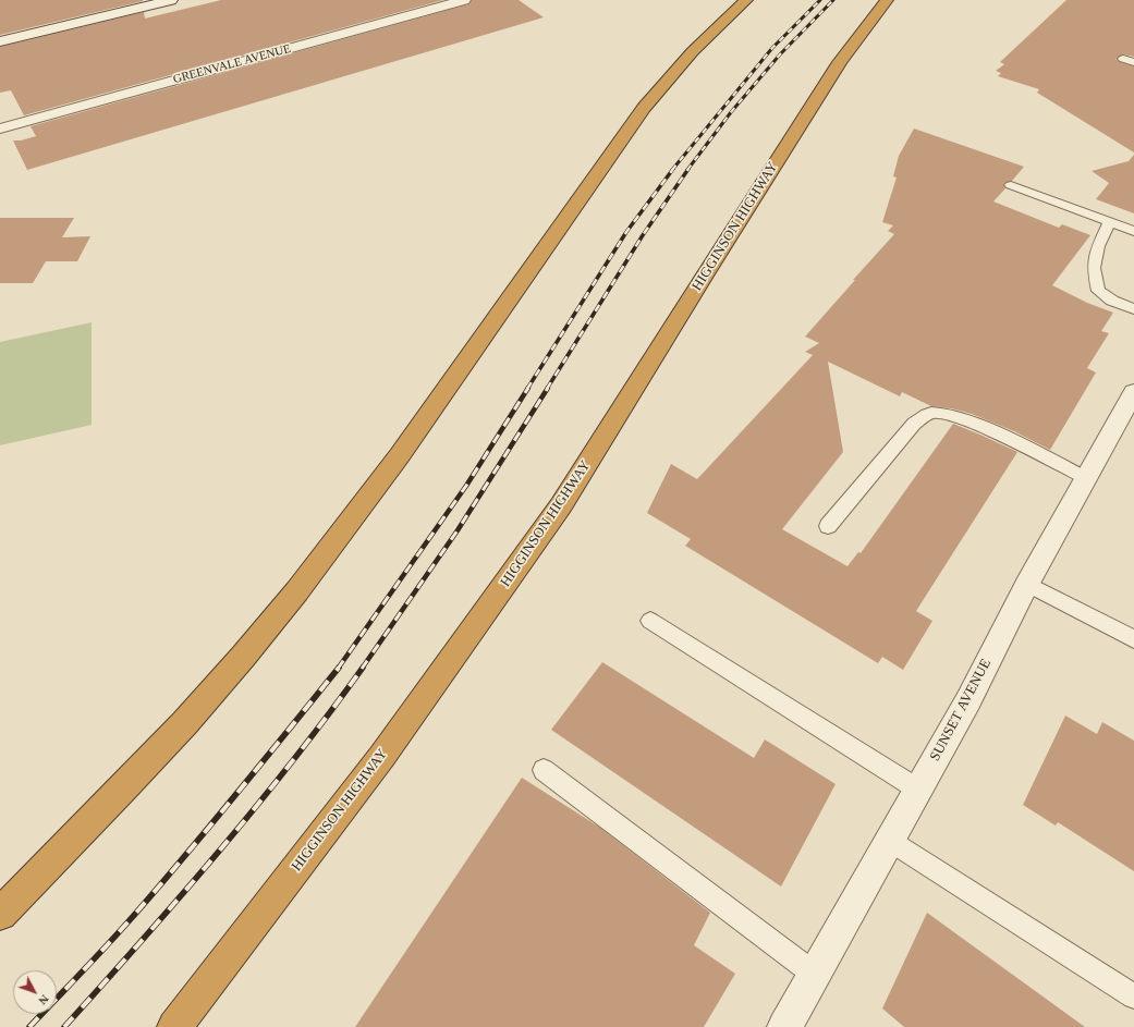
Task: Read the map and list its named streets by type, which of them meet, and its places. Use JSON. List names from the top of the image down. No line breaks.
{"streets":{"highway":["HIGGINSON HIGHWAY"],"street":["GREENVALE AVENUE","SUNSET AVENUE"]},"north":"bottom right"}
